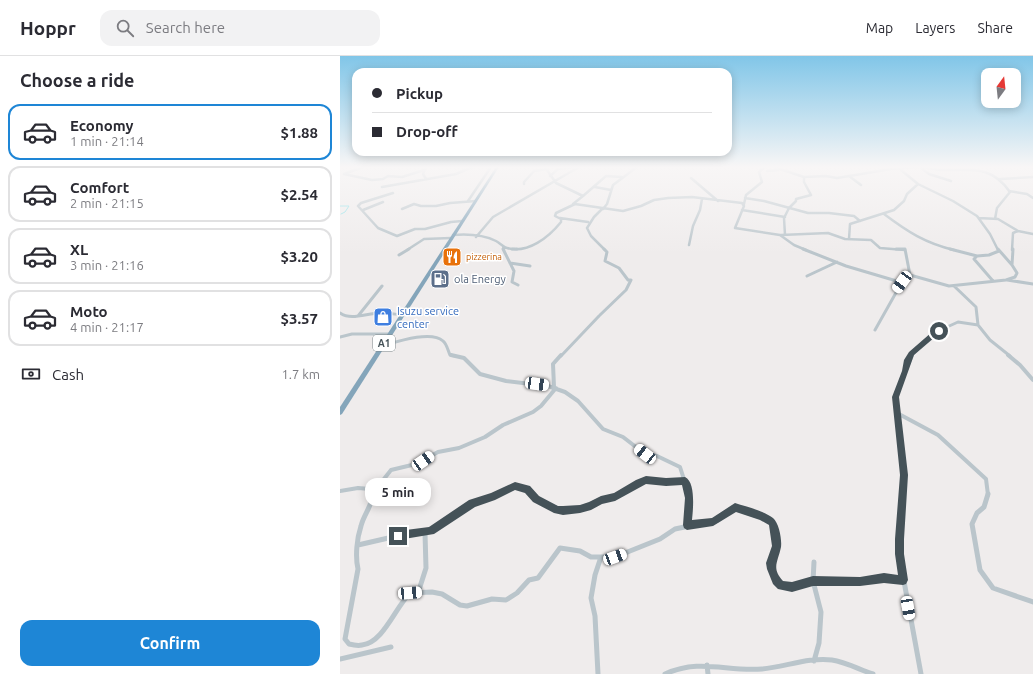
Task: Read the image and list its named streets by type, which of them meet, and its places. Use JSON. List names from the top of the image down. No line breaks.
{"streets":{"highway":["A1"]},"places":{"restaurant":["pizzerina"],"fuel station":["ola Energy"],"shop":["Isuzu service center"]},"north":"top","page":{"header":"Hoppr","search":"Search here","nav":["Map","Layers","Share"],"heading":"Choose a ride","banner":["Pickup","Drop-off"],"list":[{"name":"Economy","note":"1 min · 21:14","value":"$1.88"},{"name":"Comfort","note":"2 min · 21:15","value":"$2.54"},{"name":"XL","note":"3 min · 21:16","value":"$3.20"},{"name":"Moto","note":"4 min · 21:17","value":"$3.57"}],"pay":["Cash","1.7 km"],"bubble":"5 min","buttons":"Confirm"}}
